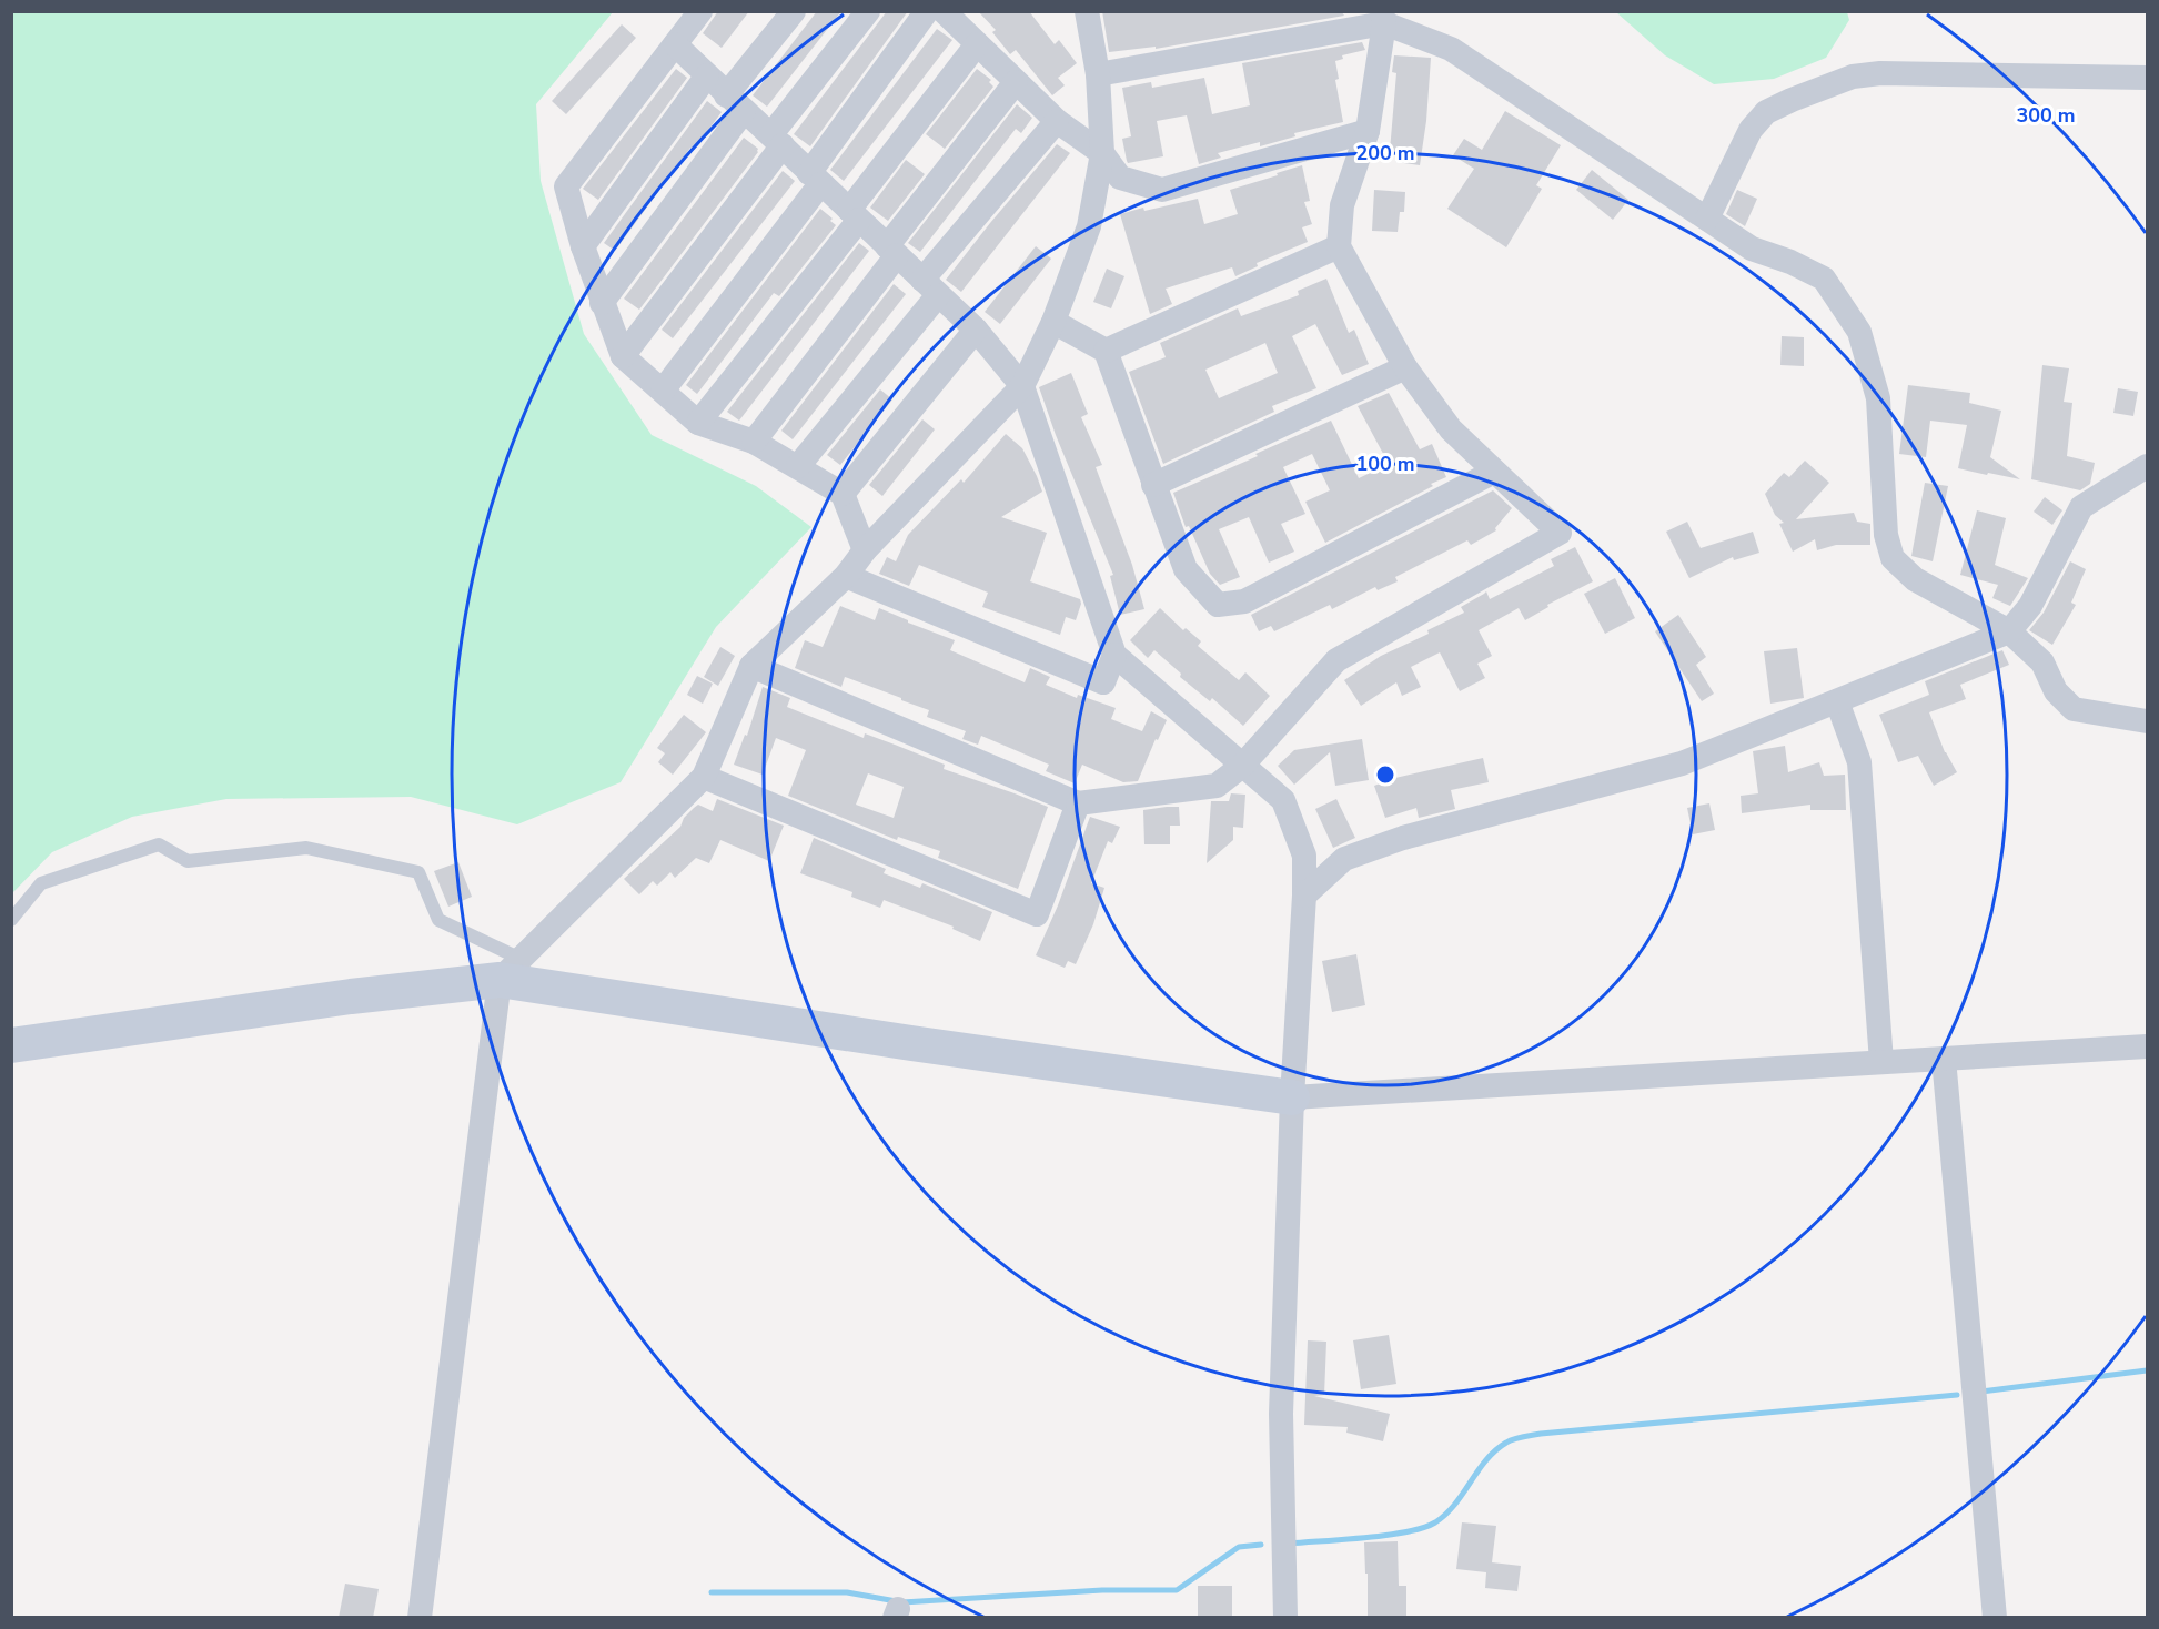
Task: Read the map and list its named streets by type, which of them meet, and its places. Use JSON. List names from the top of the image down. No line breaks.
{"rings":["300 m","200 m","100 m"]}
